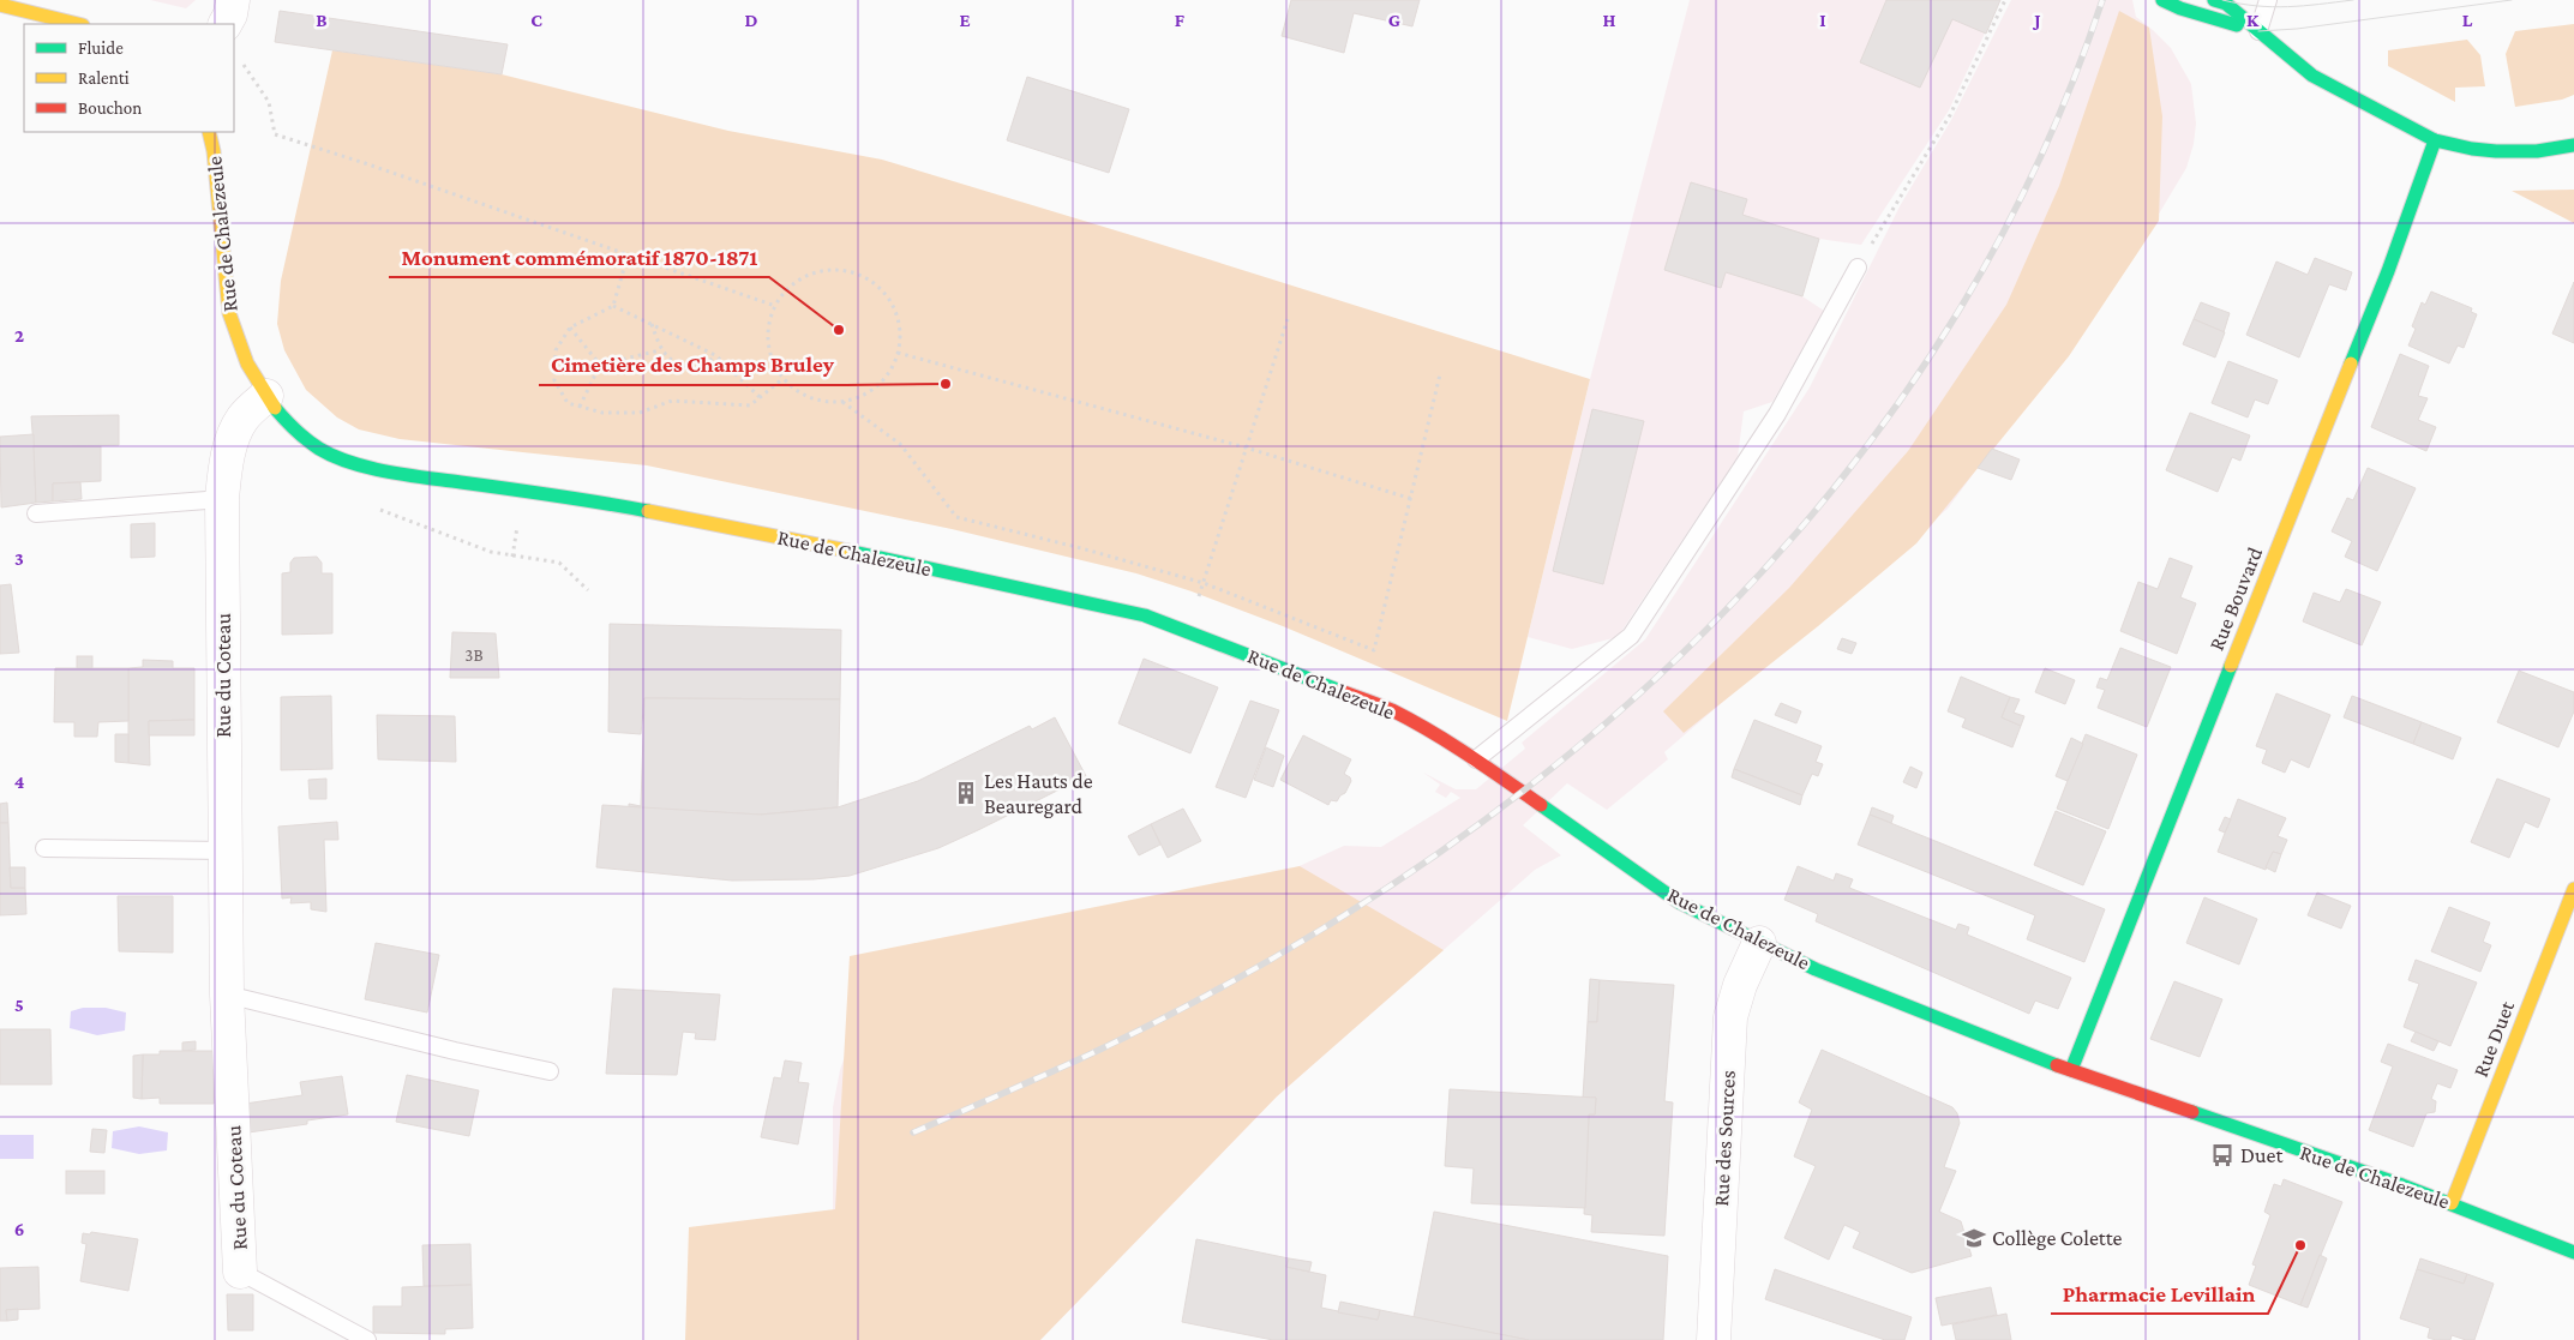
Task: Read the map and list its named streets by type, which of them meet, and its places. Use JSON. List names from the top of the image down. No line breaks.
{"streets":{"street":["Rue de Chalezeule","Rue Bouvard","Rue du Coteau","Rue Duet","Rue des Sources"]},"crossings":[["Rue de Chalezeule","Rue Bouvard"],["Rue de Chalezeule","Rue du Coteau"],["Rue de Chalezeule","Rue Duet"],["Rue de Chalezeule","Rue des Sources"]],"places":{"other":["Monument commémoratif 1870-1871","Cimetière des Champs Bruley","Pharmacie Levillain"],"building":["Les Hauts de Beauregard"],"bus stop":["Duet"],"school or university":["Collège Colette"]},"house_numbers":["3B"],"legend":["Fluide","Ralenti","Bouchon"],"grid":{"columns":["B","C","D","E","F","G","H","I","J","K","L"],"rows":["2","3","4","5","6"]}}
